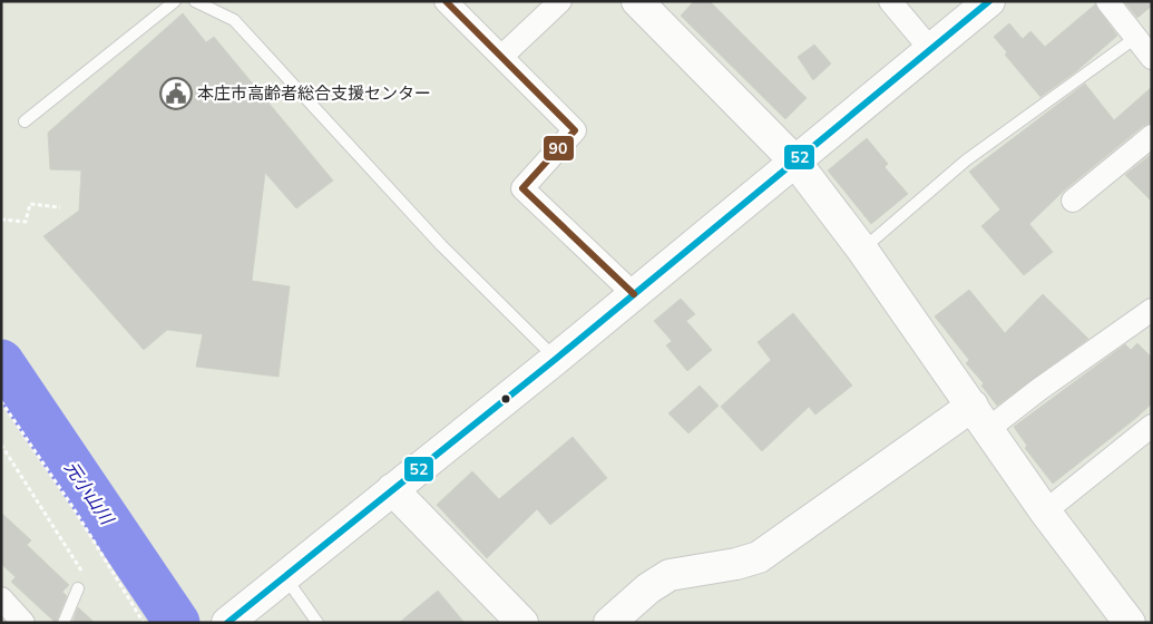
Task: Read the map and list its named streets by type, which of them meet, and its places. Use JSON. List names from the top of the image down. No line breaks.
{"water":["元小山川"],"places":{"public building":["本庄市高齢者総合支援センター"]},"lines":["transit line 52","transit line 90"]}
